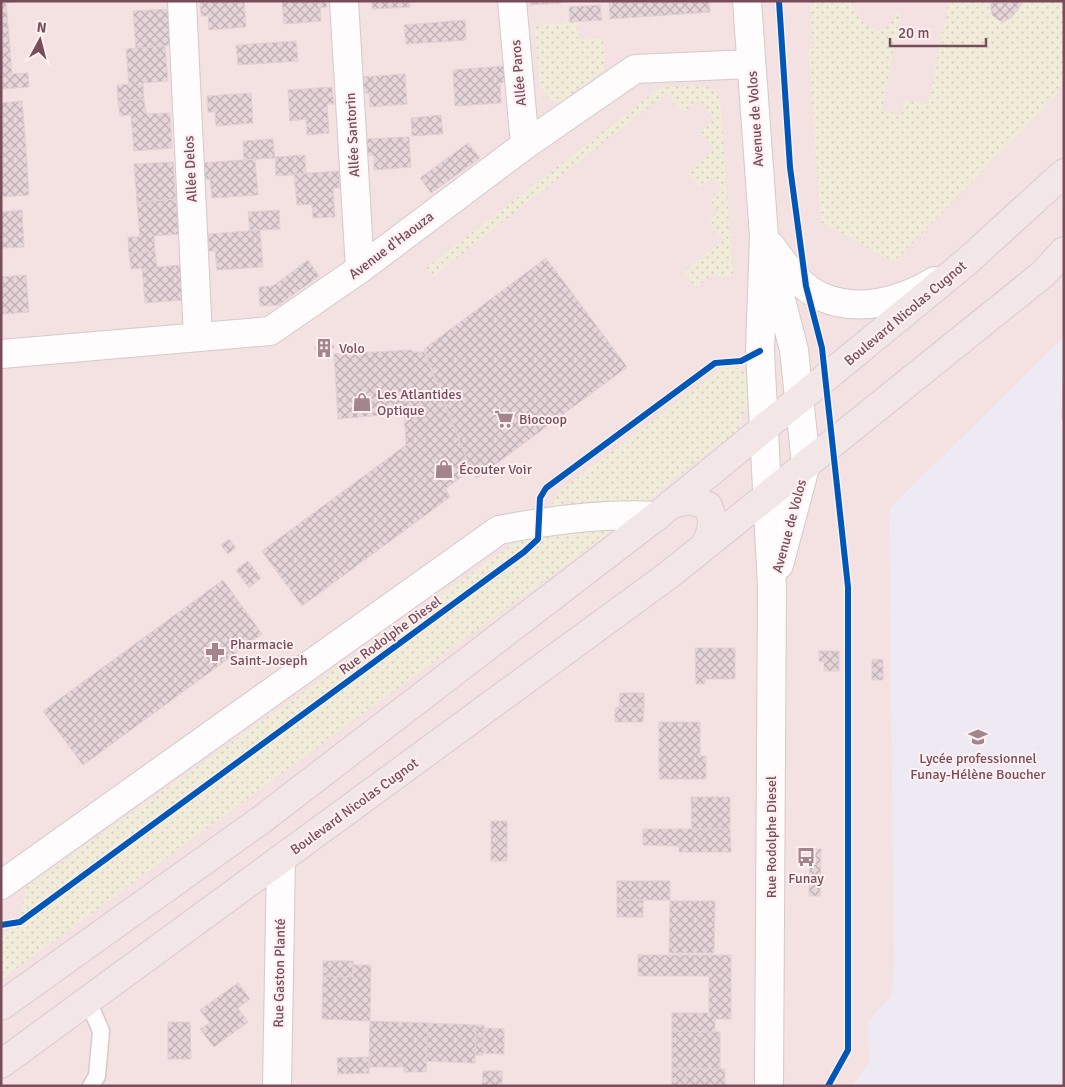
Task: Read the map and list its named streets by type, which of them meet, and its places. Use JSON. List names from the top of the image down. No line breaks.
{"streets":{"main road":["Boulevard Nicolas Cugnot"],"street":["Allée Paros","Avenue de Volos","Allée Santorin","Allée Delos","Avenue d'Haouza","Rue Rodolphe Diesel","Rue Gaston Planté"]},"crossings":[["Allée Paros","Avenue d'Haouza"],["Avenue de Volos","Avenue d'Haouza"],["Avenue de Volos","Boulevard Nicolas Cugnot"],["Avenue de Volos","Rue Rodolphe Diesel"],["Allée Santorin","Avenue d'Haouza"],["Allée Delos","Avenue d'Haouza"],["Boulevard Nicolas Cugnot","Rue Rodolphe Diesel"],["Boulevard Nicolas Cugnot","Rue Gaston Planté"]],"places":{"building":["Volo"],"shop":["Les Atlantides Optique","Écouter Voir"],"supermarket":["Biocoop"],"pharmacy":["Pharmacie Saint-Joseph"],"school or university":["Lycée professionnel Funay-Hélène Boucher"],"bus stop":["Funay"]},"scale_bar":"20 m","north":"top"}
